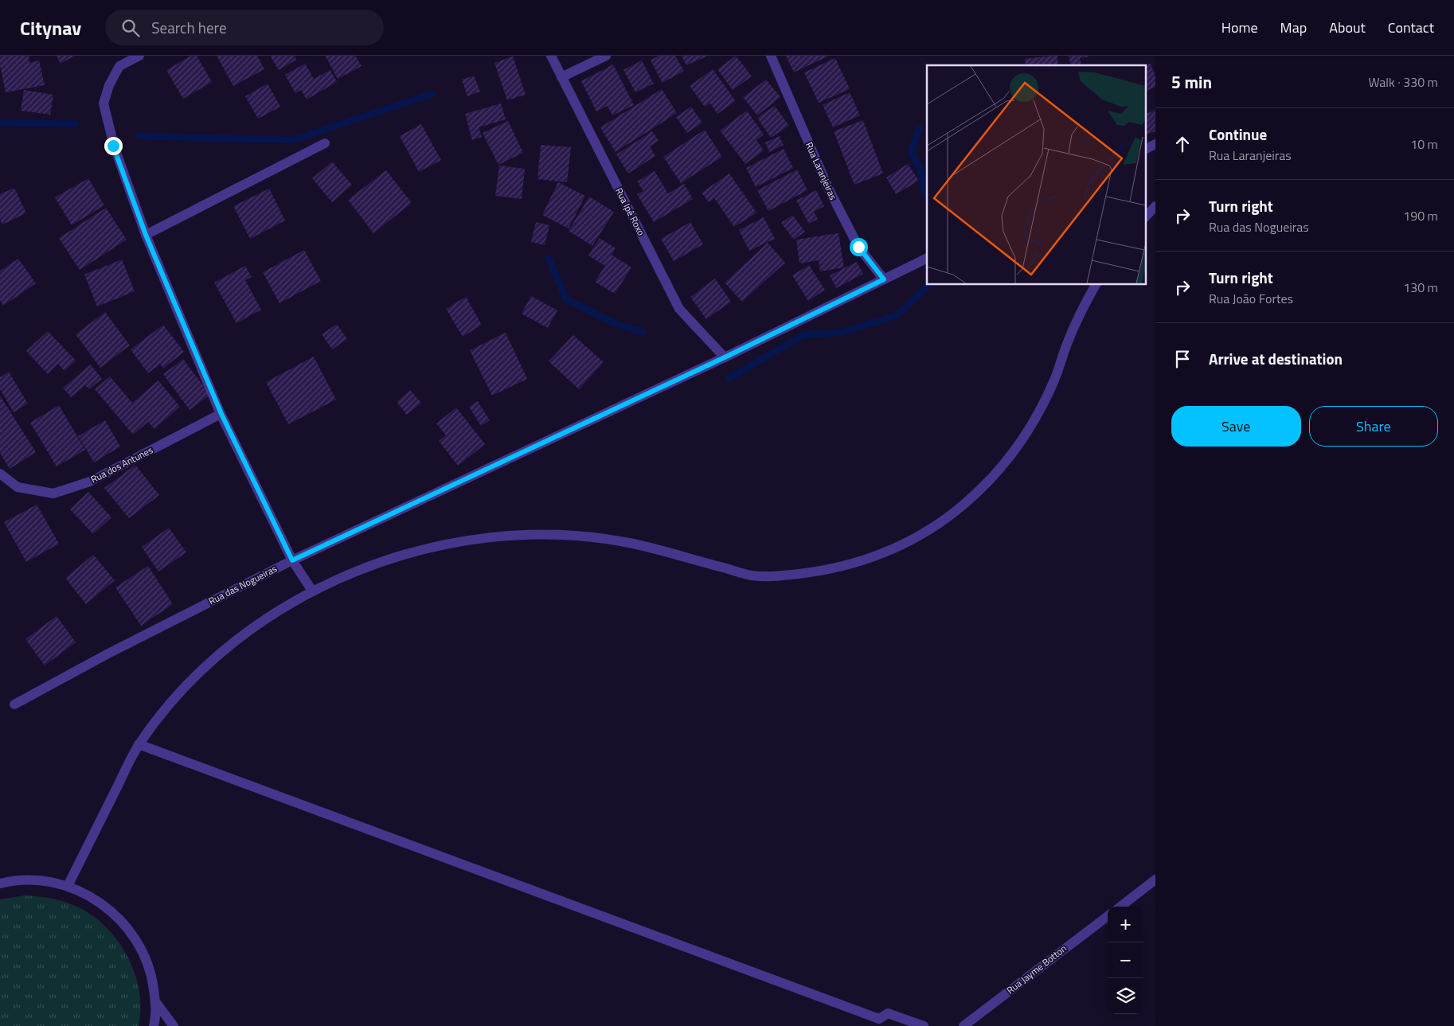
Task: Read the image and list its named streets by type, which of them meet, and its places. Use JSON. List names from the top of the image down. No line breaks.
{"streets":{"street":["Rua Laranjeiras","Rua Ipê Roxo","Rua dos Antunes","Rua das Nogueiras","Rua Jayme Botton"]},"crossings":[["Rua Laranjeiras","Rua das Nogueiras"],["Rua Ipê Roxo","Rua das Nogueiras"]],"page":{"header":"Citynav","search":"Search here","nav":["Home","Map","About","Contact"],"heading":["5 min","Walk · 330 m"],"list":[["Continue","Rua Laranjeiras","10 m"],["Turn right","Rua das Nogueiras","190 m"],["Turn right","Rua João Fortes","130 m"],"Arrive at destination"],"buttons":["Save","Share"],"map_buttons":["+","−"]}}
